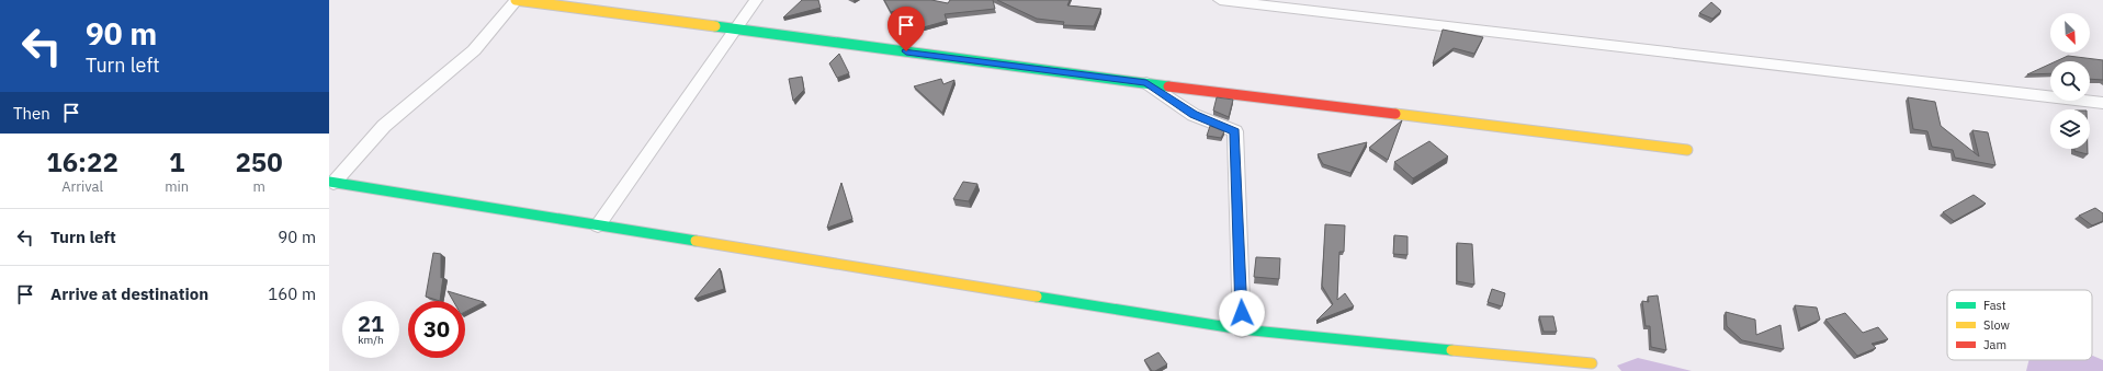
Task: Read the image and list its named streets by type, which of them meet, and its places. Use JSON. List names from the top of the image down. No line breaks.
{"legend":["Fast","Slow","Jam"],"north":"bottom right","page":{"turn":["90 m","Turn left"],"then":"Then","eta":["16:22","Arrival","1","min","250","m"],"list":[{"name":"Turn left","value":"90 m"},{"name":"Arrive at destination","value":"160 m"}],"speed":"21 km/h","limit":"30"}}
